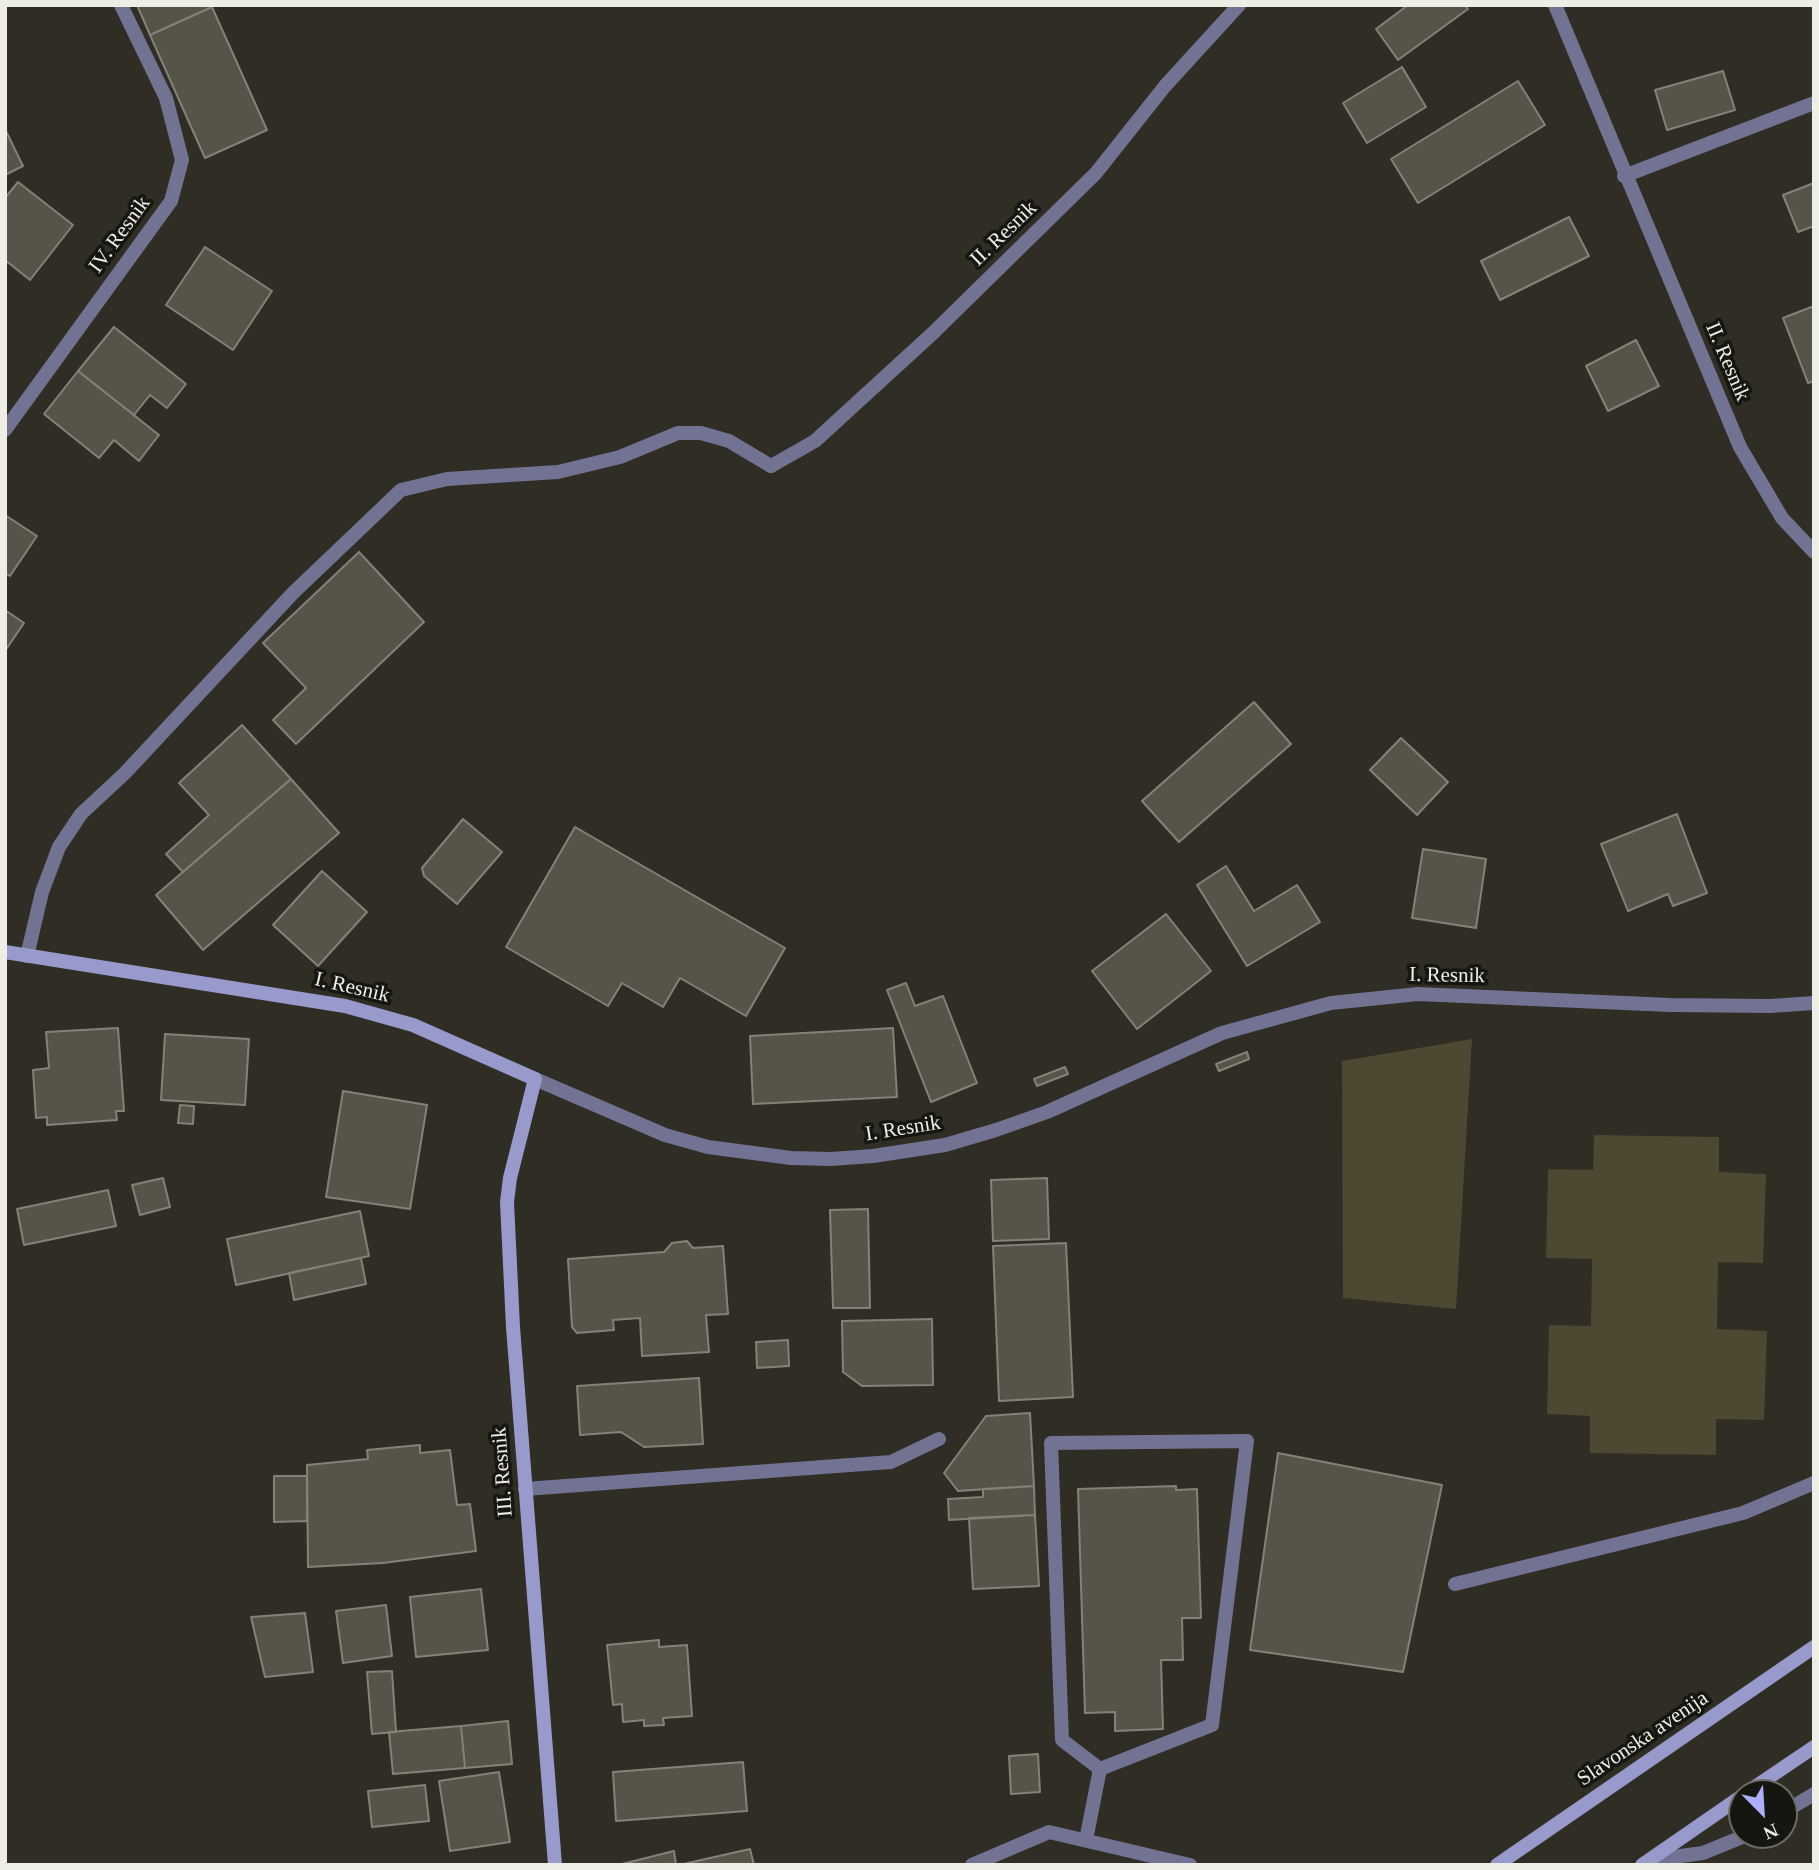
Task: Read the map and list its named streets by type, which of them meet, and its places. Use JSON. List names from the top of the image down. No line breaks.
{"streets":{"street":["II. Resnik","IV. Resnik","I. Resnik","III. Resnik","Slavonska avenija"]},"crossings":[["II. Resnik","I. Resnik"],["I. Resnik","III. Resnik"]],"north":"bottom right"}
